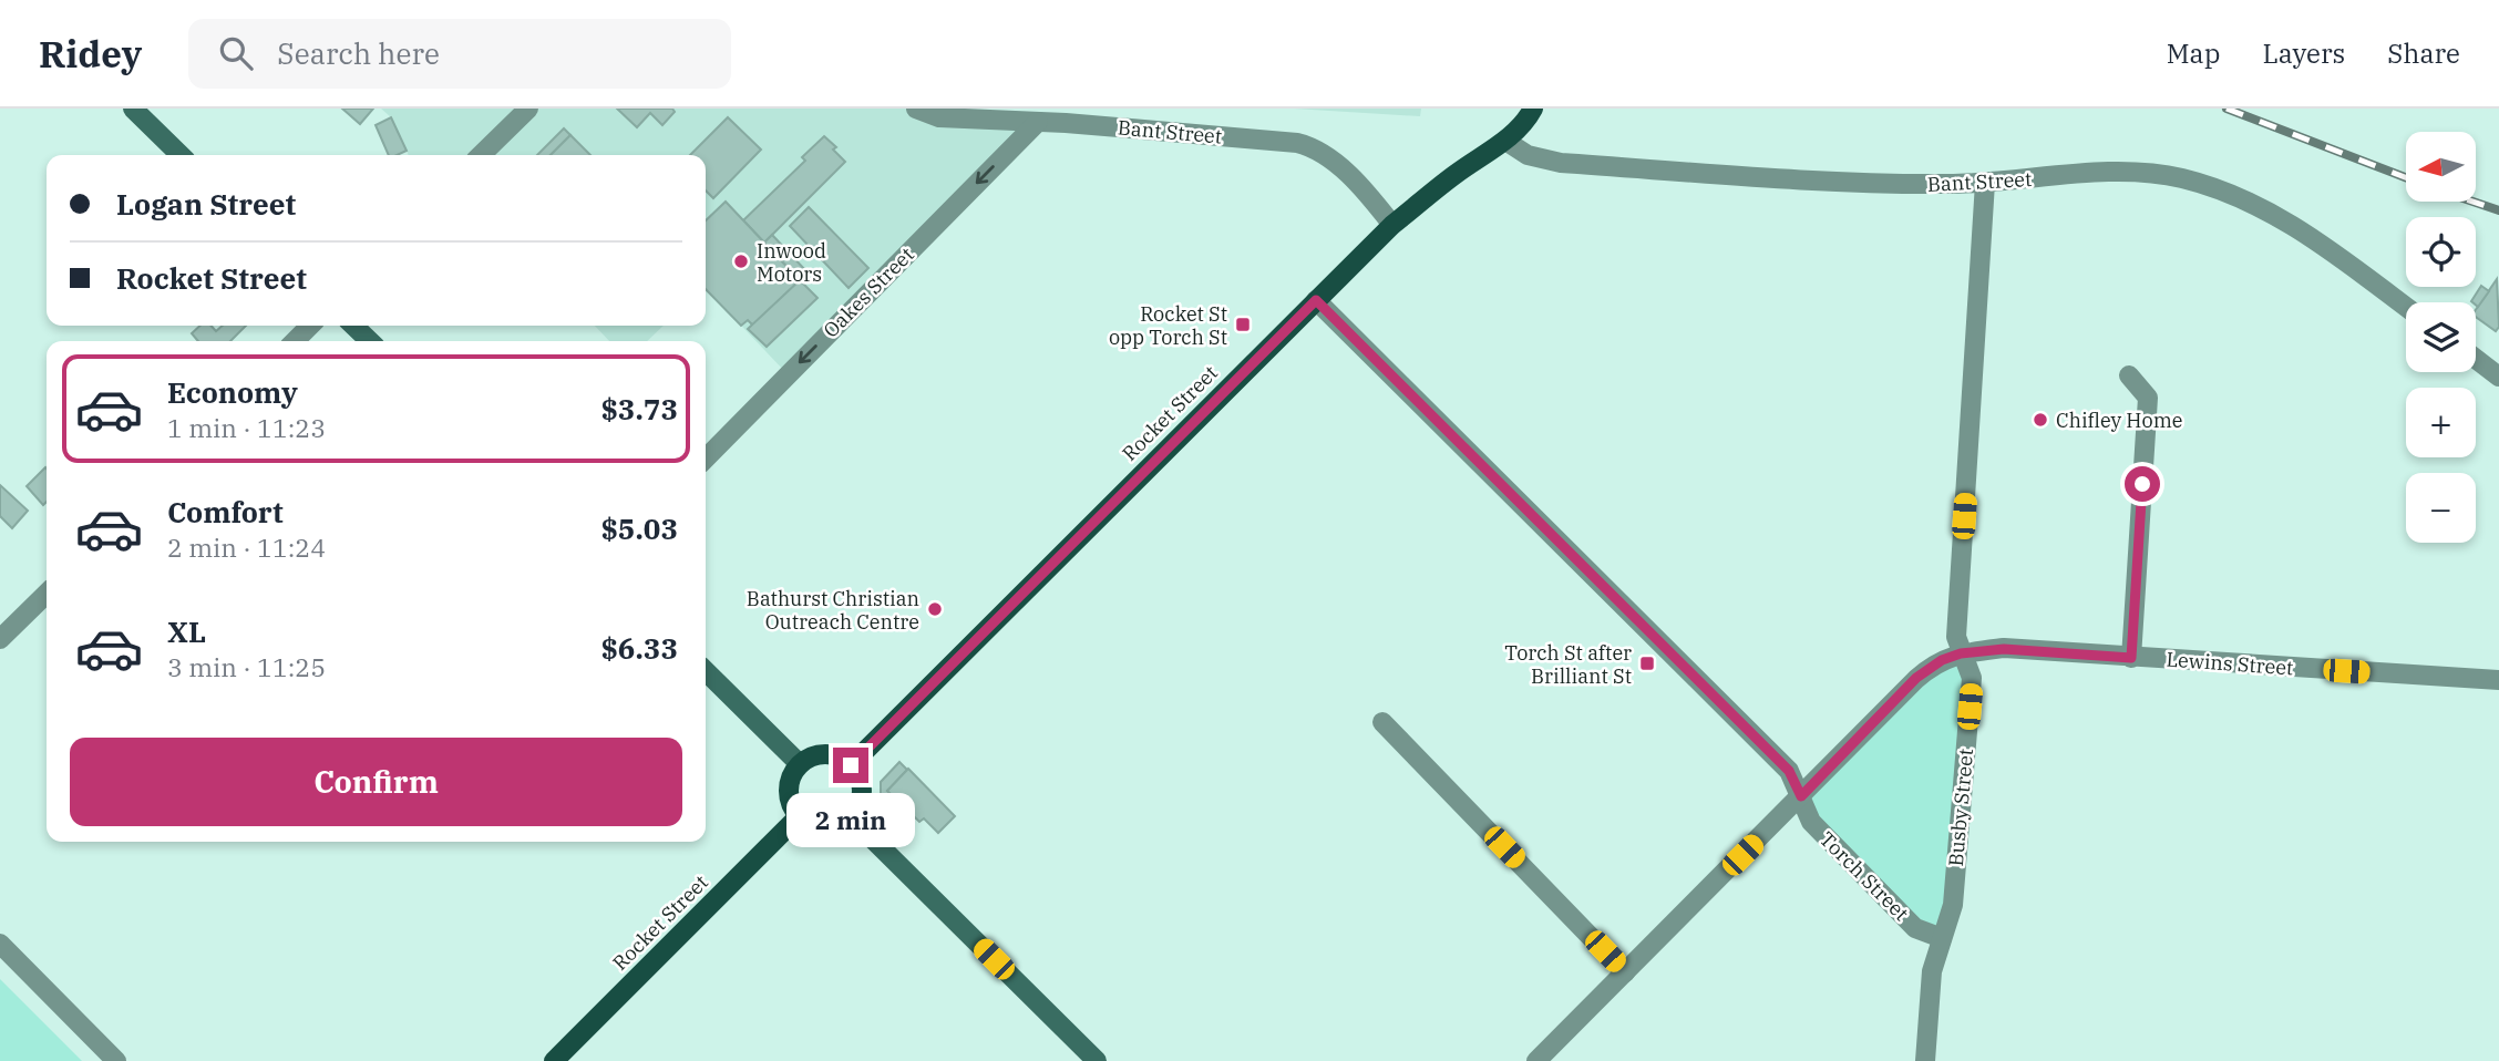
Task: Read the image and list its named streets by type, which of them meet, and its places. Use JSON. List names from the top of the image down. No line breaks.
{"streets":{"main road":["Rocket Street"],"street":["Bant Street","Oakes Street","Lewins Street","Busby Street","Torch Street"]},"crossings":[["Bant Street","Oakes Street"],["Bant Street","Rocket Street"],["Bant Street","Busby Street"],["Rocket Street","Torch Street"],["Lewins Street","Busby Street"],["Lewins Street","Torch Street"],["Busby Street","Torch Street"]],"one_way":["Oakes Street"],"places":{"other":["Inwood Motors","Chifley Home","Bathurst Christian Outreach Centre"],"transit":["Rocket St opp Torch St","Torch St after Brilliant St"]},"north":"left","page":{"header":"Ridey","search":"Search here","nav":["Map","Layers","Share"],"map_buttons":["+","−"],"banner":["Logan Street","Rocket Street"],"list":[{"name":"Economy","note":"1 min · 11:23","value":"$3.73"},{"name":"Comfort","note":"2 min · 11:24","value":"$5.03"},{"name":"XL","note":"3 min · 11:25","value":"$6.33"}],"buttons":"Confirm","bubble":"2 min"}}
